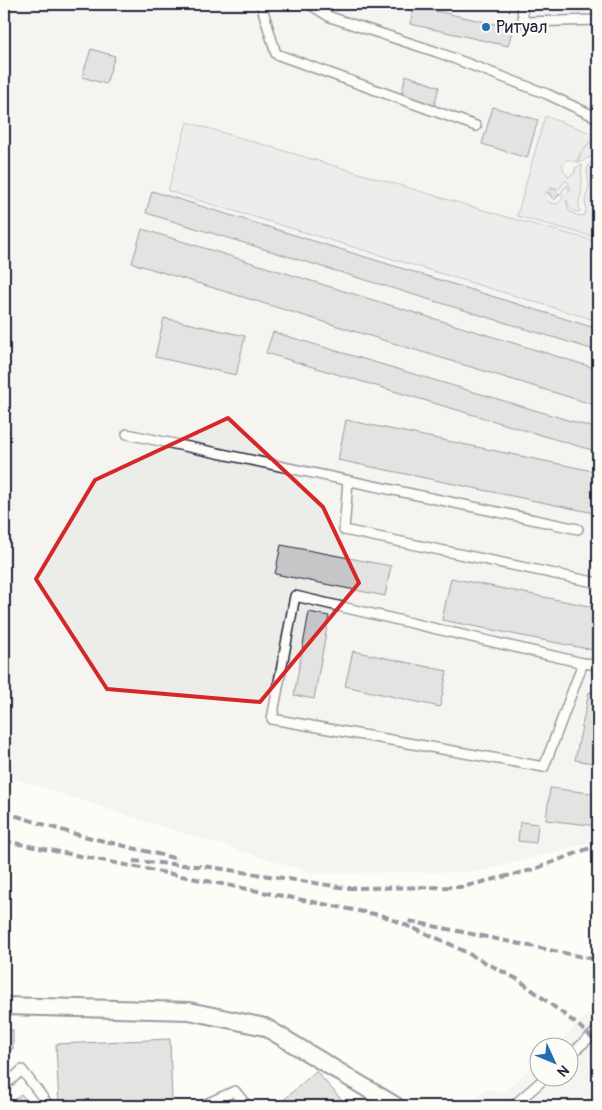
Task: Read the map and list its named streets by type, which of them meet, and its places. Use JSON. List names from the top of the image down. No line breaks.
{"places":["Ритуал"],"north":"bottom right"}
